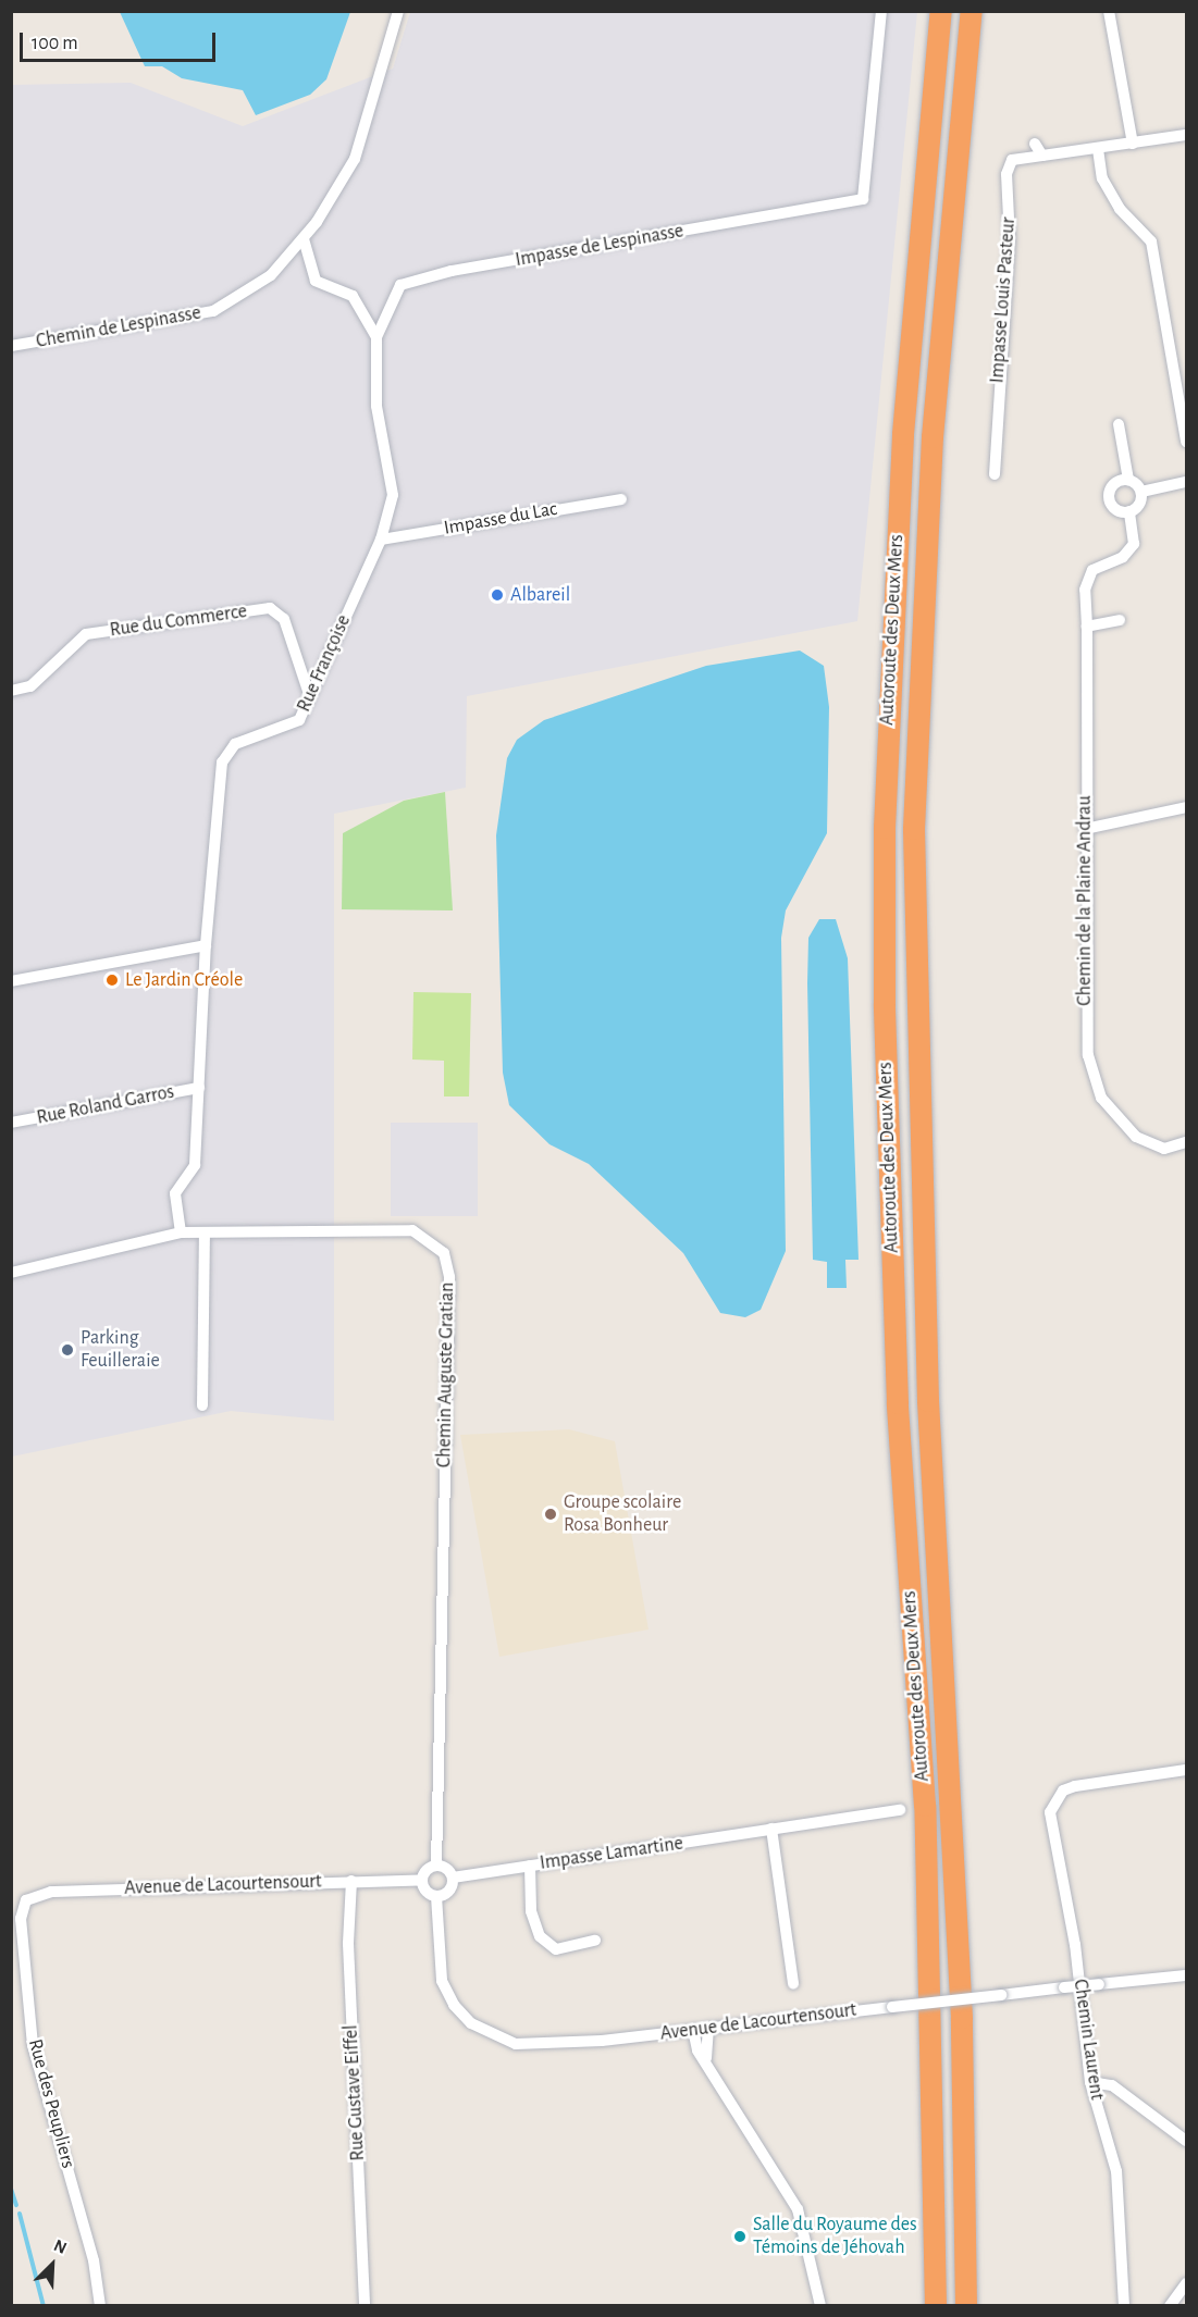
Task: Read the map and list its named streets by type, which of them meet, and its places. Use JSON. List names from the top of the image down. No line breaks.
{"streets":{"highway":["Autoroute des Deux Mers"],"street":["Impasse de Lespinasse","Impasse Louis Pasteur","Chemin de Lespinasse","Impasse du Lac","Rue du Commerce","Rue Françoise","Chemin de la Plaine Andrau","Rue Roland Garros","Chemin Auguste Gratian","Impasse Lamartine","Avenue de Lacourtensourt","Chemin Laurent","Rue Gustave Eiffel","Rue des Peupliers"]},"crossings":[["Impasse de Lespinasse","Rue Françoise"],["Impasse du Lac","Rue Françoise"],["Rue du Commerce","Rue Françoise"],["Rue Françoise","Rue Roland Garros"],["Rue Françoise","Chemin Auguste Gratian"],["Chemin Auguste Gratian","Impasse Lamartine"],["Chemin Auguste Gratian","Avenue de Lacourtensourt"],["Impasse Lamartine","Avenue de Lacourtensourt"],["Avenue de Lacourtensourt","Rue Gustave Eiffel"],["Avenue de Lacourtensourt","Rue des Peupliers"]],"places":["Albareil","Le Jardin Créole","Parking Feuilleraie","Groupe scolaire Rosa Bonheur","Salle du Royaume des Témoins de Jéhovah"],"scale_bar":"100 m","north":"top right"}
